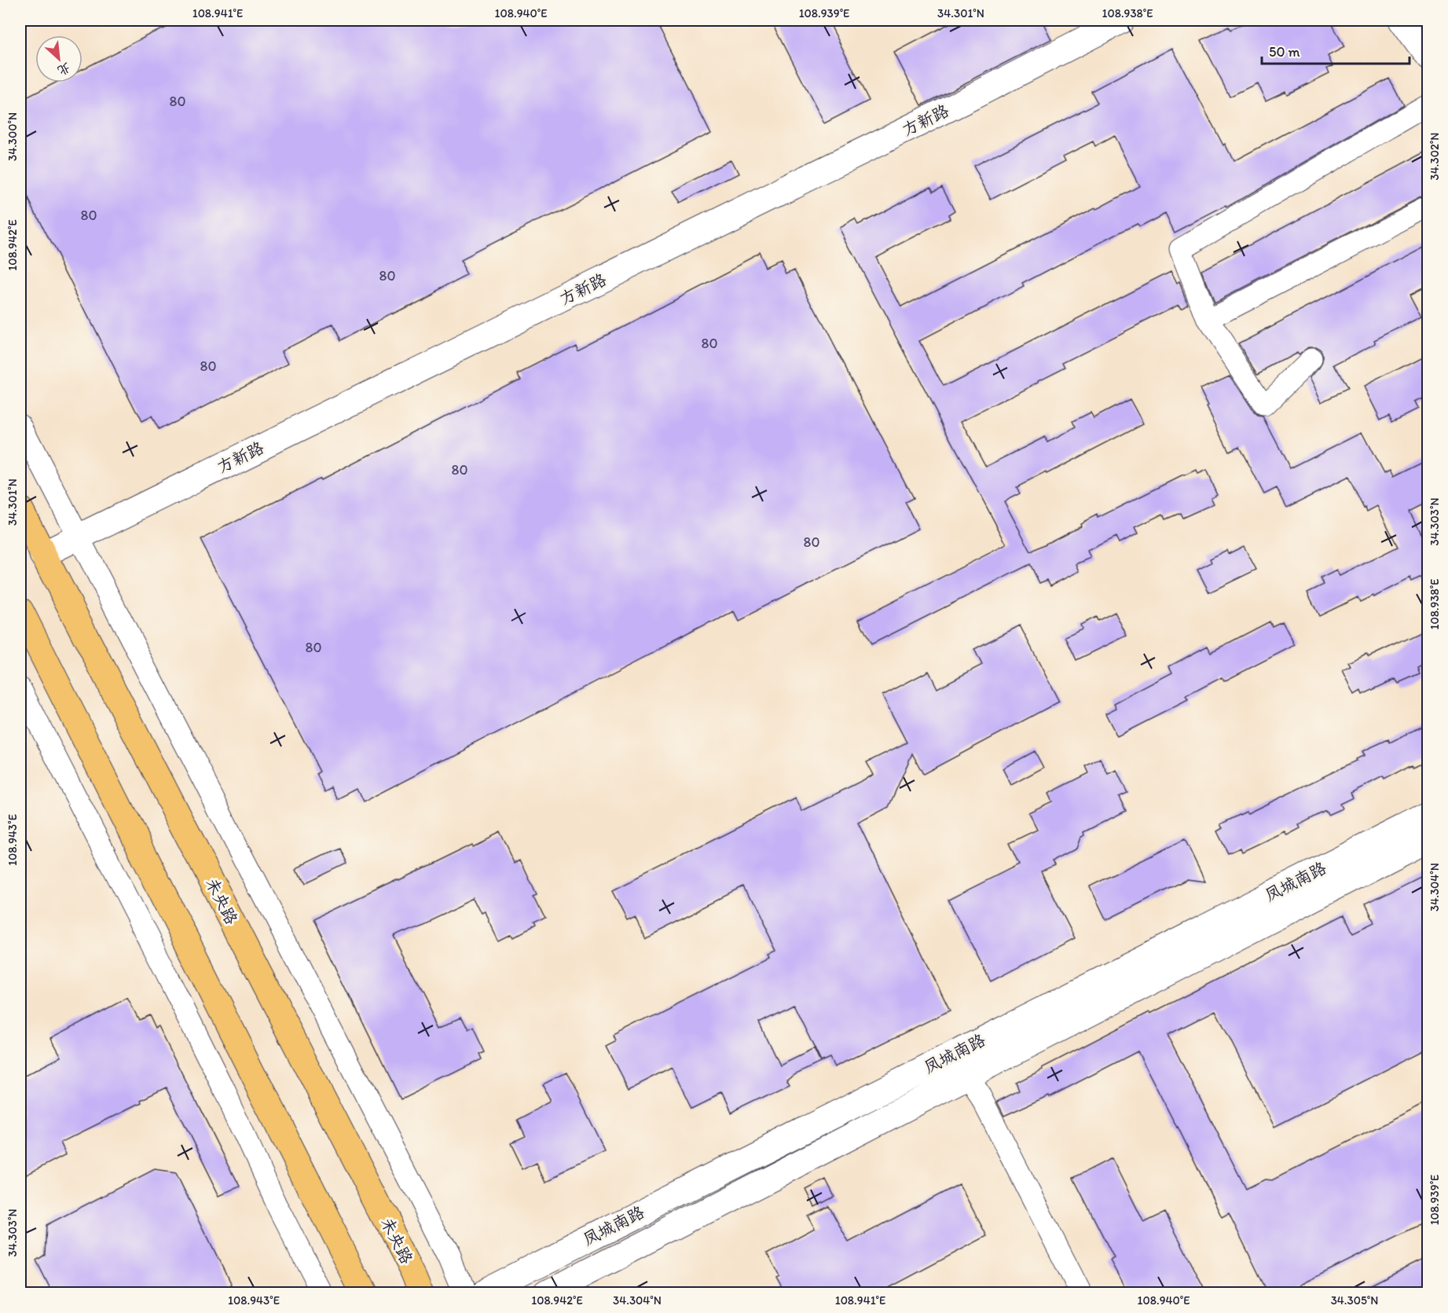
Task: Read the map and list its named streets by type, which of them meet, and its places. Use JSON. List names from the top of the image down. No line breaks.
{"streets":{"main road":["未央路"],"street":["方新路","凤城南路"]},"crossings":[["方新路","未央路"]],"house_numbers":["80","80","80","80","80","80","80","80"],"scale_bar":"50 m","north":"bottom right","coordinates":["108.941°E","108.940°E","108.939°E","34.301°N","108.938°E","34.300°N","34.302°N","108.942°E","34.303°N","108.943°E","34.304°N","34.305°N"]}
